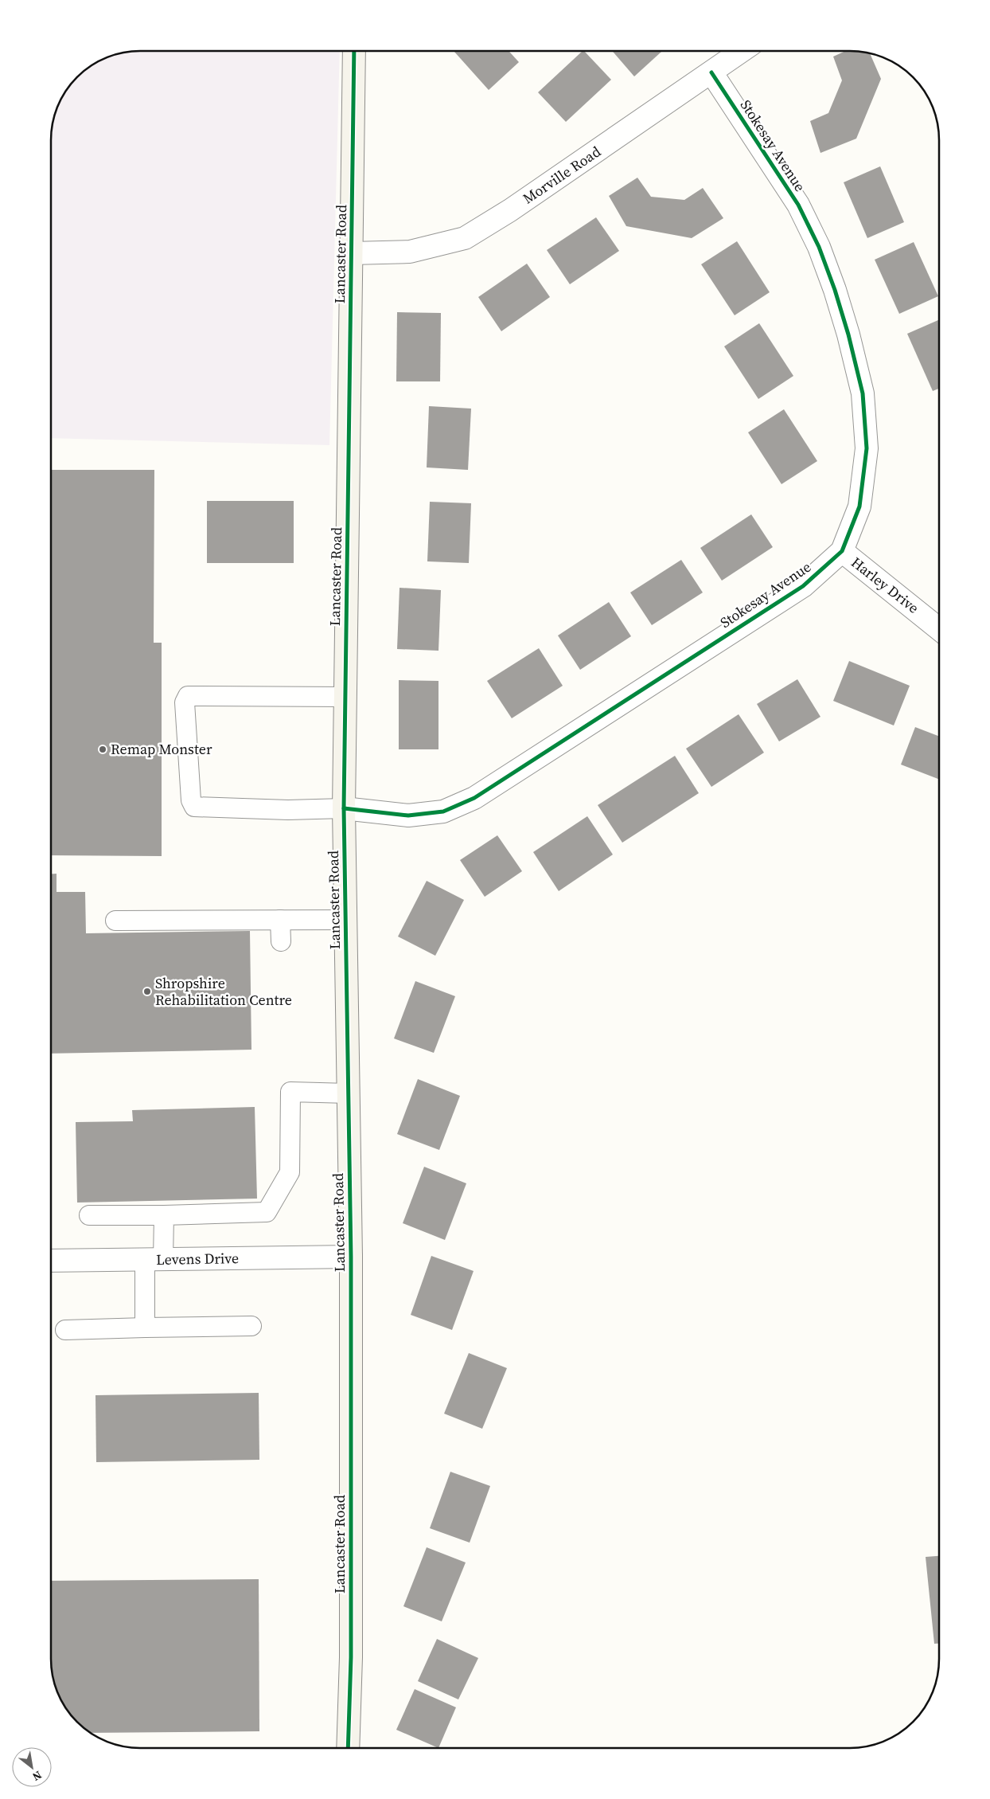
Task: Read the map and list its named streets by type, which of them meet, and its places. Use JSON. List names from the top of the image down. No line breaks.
{"streets":{"street":["Stokesay Avenue","Morville Road","Lancaster Road","Harley Drive","Levens Drive"]},"crossings":[["Stokesay Avenue","Morville Road"],["Stokesay Avenue","Lancaster Road"],["Stokesay Avenue","Harley Drive"],["Morville Road","Lancaster Road"],["Lancaster Road","Levens Drive"]],"places":["Remap Monster","Shropshire Rehabilitation Centre"],"north":"bottom right"}
